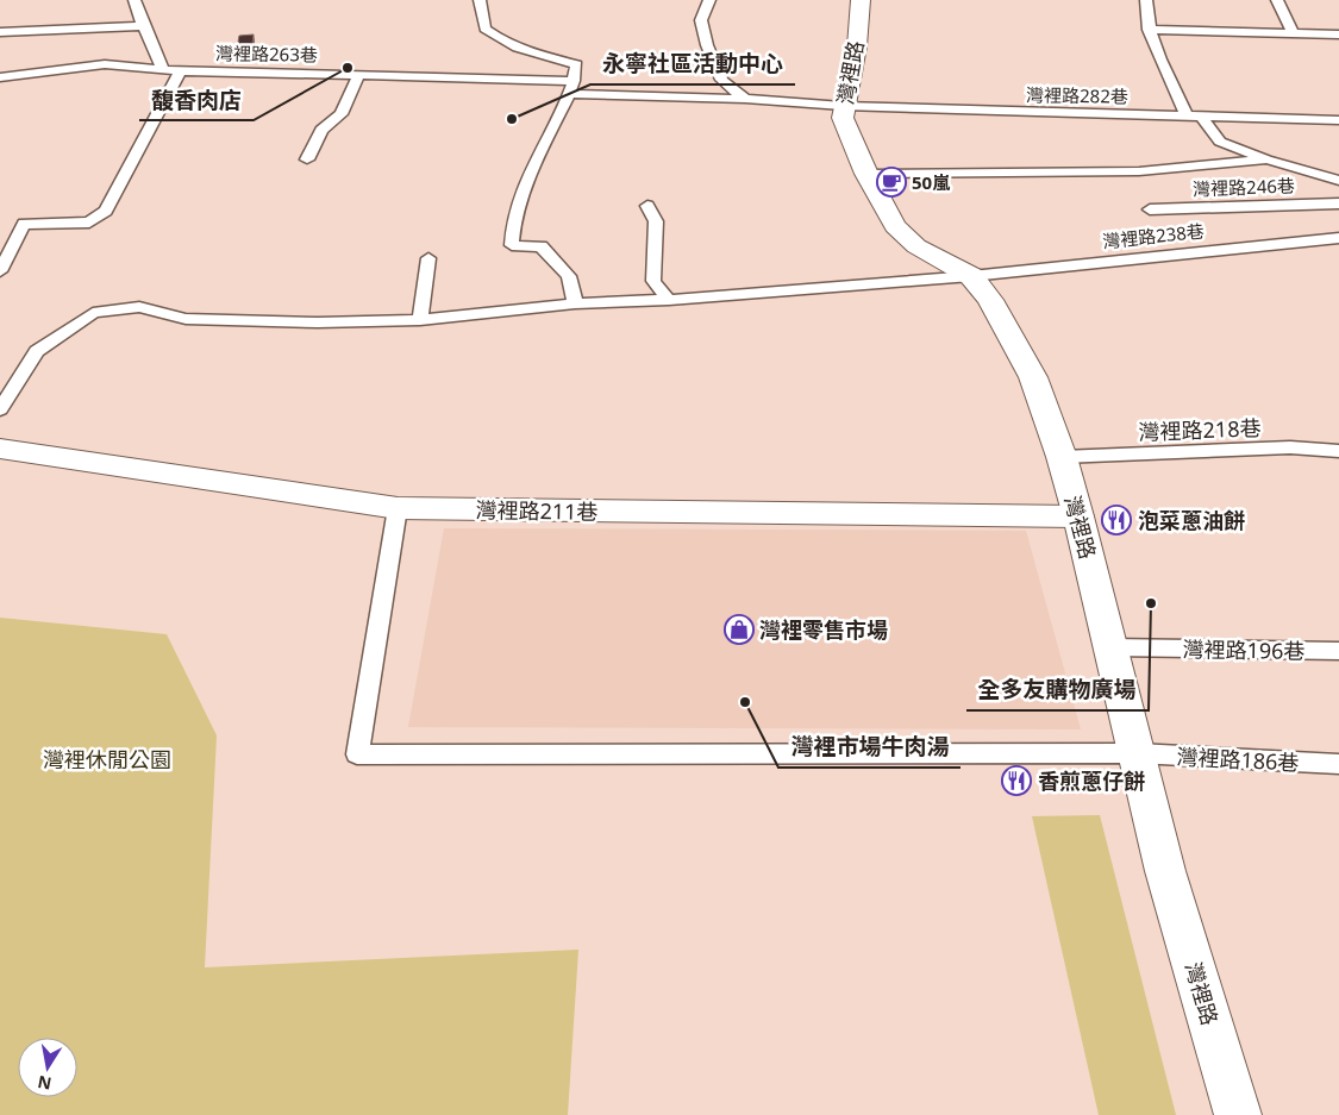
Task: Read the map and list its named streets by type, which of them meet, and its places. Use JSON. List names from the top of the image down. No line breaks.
{"streets":{"street":["灣裡路","灣裡路211巷"],"lane":["灣裡路263巷","灣裡路282巷","灣裡路246巷","灣裡路238巷","灣裡路218巷","灣裡路196巷","灣裡路186巷"]},"crossings":[["灣裡路263巷","灣裡路"],["灣裡路263巷","灣裡路282巷"],["灣裡路","灣裡路282巷"],["灣裡路","灣裡路238巷"],["灣裡路","灣裡路218巷"],["灣裡路","灣裡路211巷"],["灣裡路","灣裡路196巷"],["灣裡路","灣裡路186巷"],["灣裡路211巷","灣裡路186巷"]],"parks":["灣裡休閒公園"],"places":{"other":["馥香肉店","永寧社區活動中心","全多友購物廣場","灣裡市場牛肉湯"],"cafe":["50嵐"],"restaurant":["泡菜蔥油餅","香煎蔥仔餅"],"shop":["灣裡零售市場"]},"north":"bottom"}
